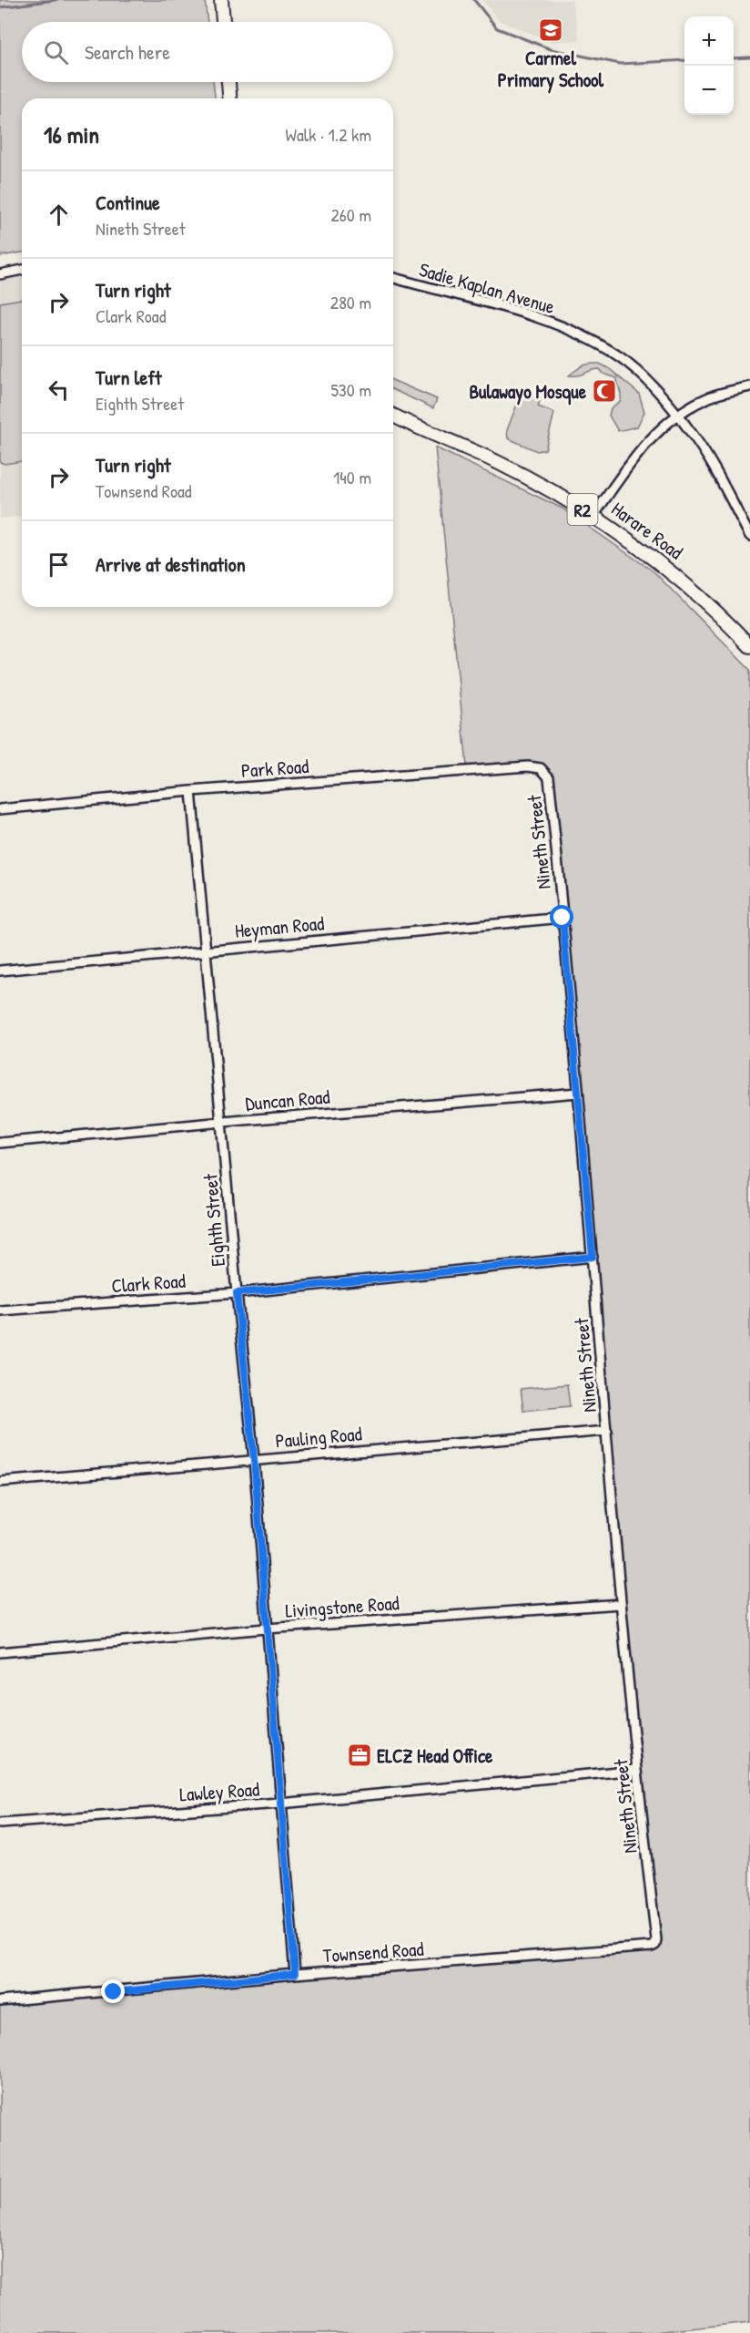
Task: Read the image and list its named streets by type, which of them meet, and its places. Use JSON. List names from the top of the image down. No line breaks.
{"streets":{"highway":["R2","Harare Road"],"street":["Sadie Kaplan Avenue","Park Road","Nineth Street","Heyman Road","Duncan Road","Eighth Street","Clark Road","Pauling Road","Livingstone Road","Lawley Road","Townsend Road"]},"crossings":[["Park Road","Nineth Street"],["Park Road","Eighth Street"],["Nineth Street","Heyman Road"],["Nineth Street","Duncan Road"],["Nineth Street","Clark Road"],["Nineth Street","Pauling Road"],["Nineth Street","Livingstone Road"],["Nineth Street","Lawley Road"],["Nineth Street","Townsend Road"],["Heyman Road","Eighth Street"],["Duncan Road","Eighth Street"],["Eighth Street","Clark Road"],["Eighth Street","Pauling Road"],["Eighth Street","Livingstone Road"],["Eighth Street","Lawley Road"],["Eighth Street","Townsend Road"]],"places":{"school or university":["Carmel Primary School"],"mosque":["Bulawayo Mosque"],"office":["ELCZ Head Office"]},"page":{"map_buttons":["+","−"],"search":"Search here","heading":["16 min","Walk · 1.2 km"],"list":[["Continue","Nineth Street","260 m"],["Turn right","Clark Road","280 m"],["Turn left","Eighth Street","530 m"],["Turn right","Townsend Road","140 m"],"Arrive at destination"]}}
